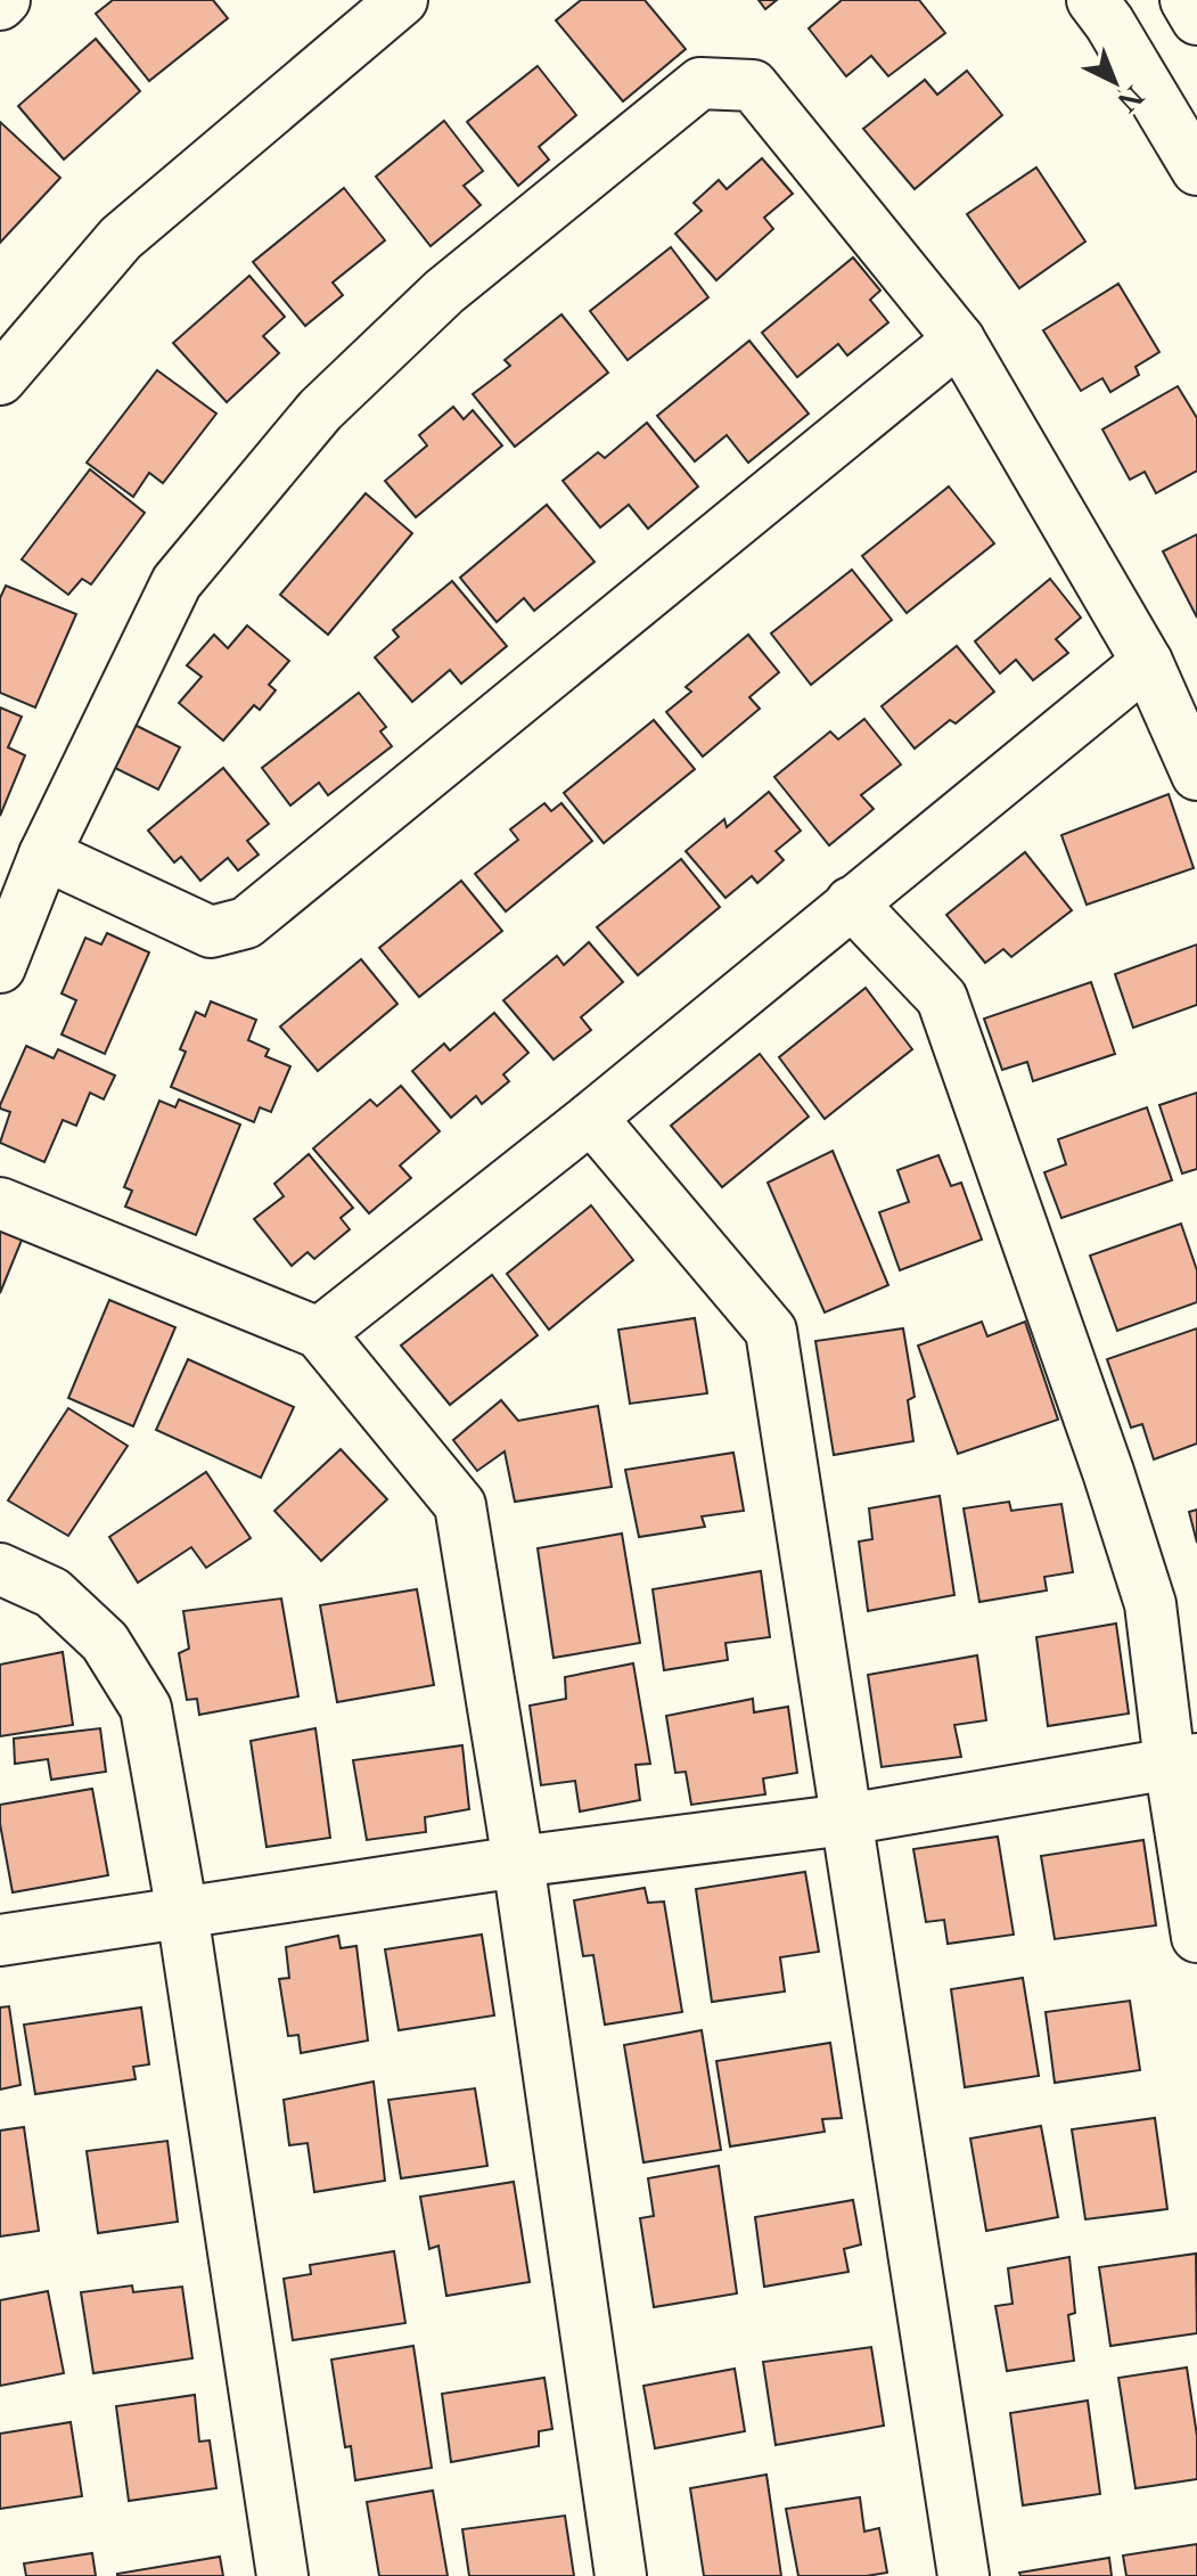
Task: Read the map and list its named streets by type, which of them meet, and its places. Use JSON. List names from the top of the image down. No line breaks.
{"north":"bottom right"}
